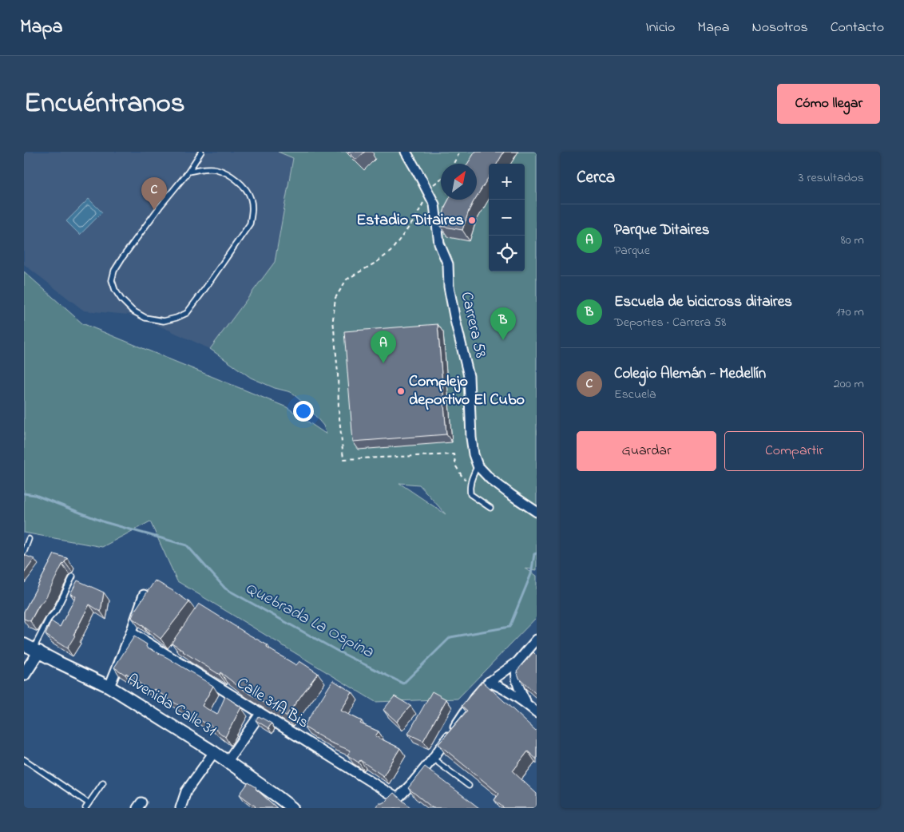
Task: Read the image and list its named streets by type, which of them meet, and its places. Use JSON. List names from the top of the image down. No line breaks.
{"streets":{"street":["Carrera 58","Calle 31A Bis","Avenida Calle 31"]},"water":["Quebrada La Ospina"],"places":["Estadio Ditaires","Complejo deportivo El Cubo"],"north":"top right","page":{"header":"Mapa","nav":["Inicio","Mapa","Nosotros","Contacto"],"title":"Encuéntranos","buttons":["Cómo llegar",["Guardar","Compartir"]],"heading":["Cerca","3 resultados"],"map_buttons":["+","−"],"pins":["C","B","A"],"list":[{"mark":"A","name":"Parque Ditaires","note":"Parque","value":"80 m"},{"mark":"B","name":"Escuela de bicicross ditaires","note":"Deportes · Carrera 58","value":"170 m"},{"mark":"C","name":"Colegio Alemán - Medellín","note":"Escuela","value":"200 m"}]}}
